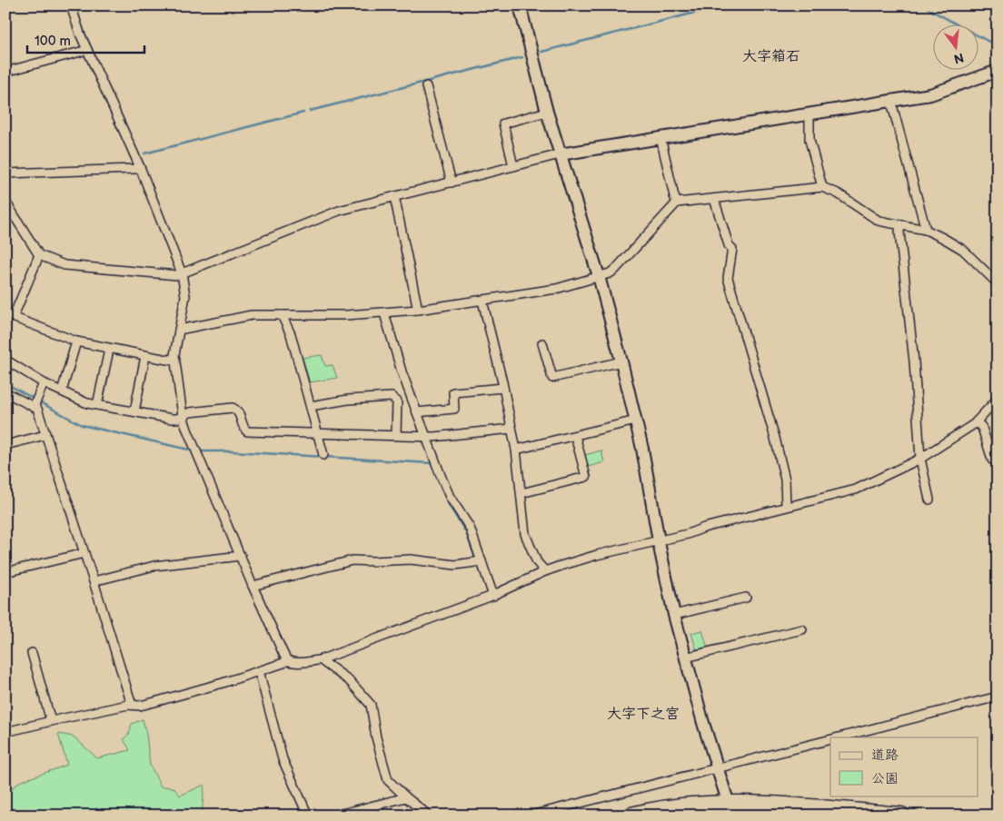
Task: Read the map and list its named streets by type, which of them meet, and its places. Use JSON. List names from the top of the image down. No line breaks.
{"districts":["大字箱石","大字下之宮"],"legend":["道路","公園"],"scale_bar":"100 m","north":"bottom"}
